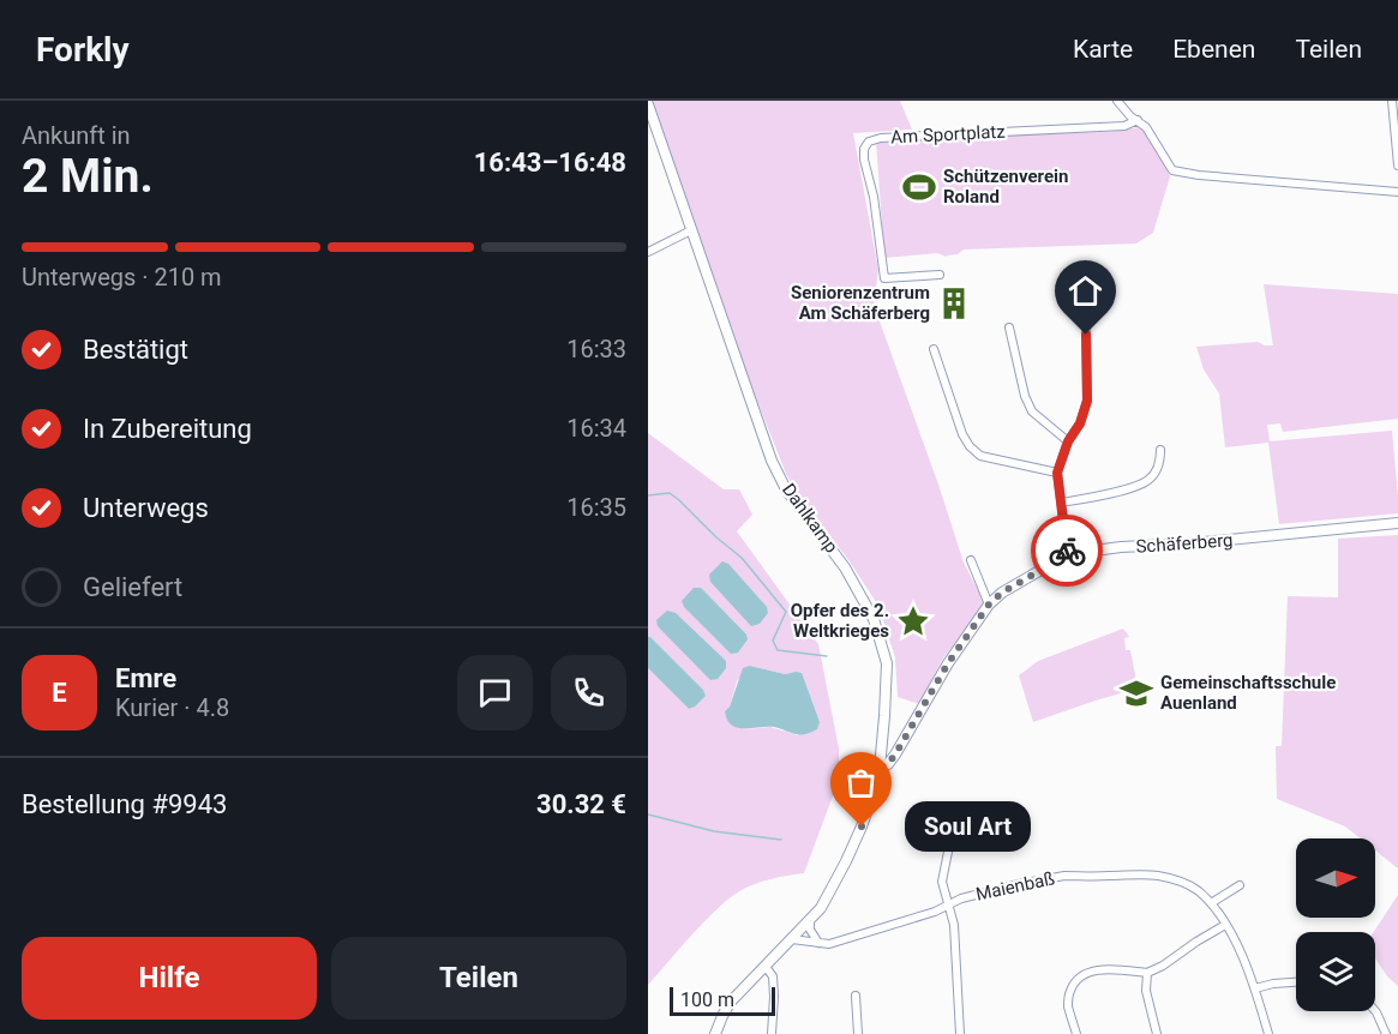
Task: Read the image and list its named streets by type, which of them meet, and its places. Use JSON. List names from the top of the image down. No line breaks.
{"streets":{"main road":["Schäferberg"],"street":["Am Sportplatz","Dahlkamp","Maienbaß"]},"crossings":[["Dahlkamp","Schäferberg"],["Dahlkamp","Maienbaß"]],"places":{"sports":["Schützenverein Roland"],"building":["Seniorenzentrum Am Schäferberg"],"place":["Opfer des 2. Weltkrieges"],"school or university":["Gemeinschaftsschule Auenland"],"other":["Soul Art"]},"scale_bar":"100 m","north":"right","page":{"header":"Forkly","nav":["Karte","Ebenen","Teilen"],"heading":["2 Min.","Ankunft in","16:43–16:48"],"panel":["Emre","Kurier · 4.8","Bestellung #9943","30.32 €"],"bar":"Unterwegs · 210 m","list":[["Bestätigt","16:33"],["In Zubereitung","16:34"],["Unterwegs","16:35"],"Geliefert"],"round":"E","bubble":"Soul Art","buttons":["Hilfe","Teilen"],"scale":"100 m"}}
